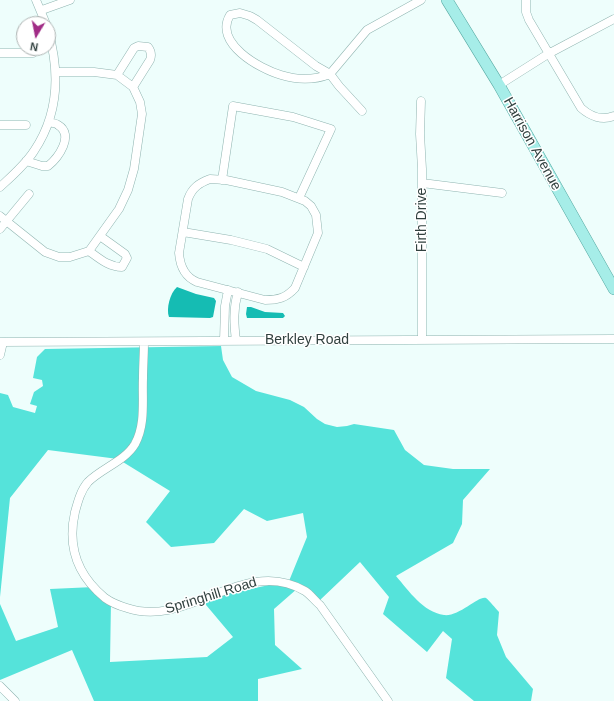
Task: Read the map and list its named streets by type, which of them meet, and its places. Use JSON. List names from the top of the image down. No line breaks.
{"streets":{"main road":["Harrison Avenue"],"street":["Firth Drive","Berkley Road","Springhill Road"]},"crossings":[["Firth Drive","Berkley Road"],["Berkley Road","Springhill Road"]],"north":"bottom"}
